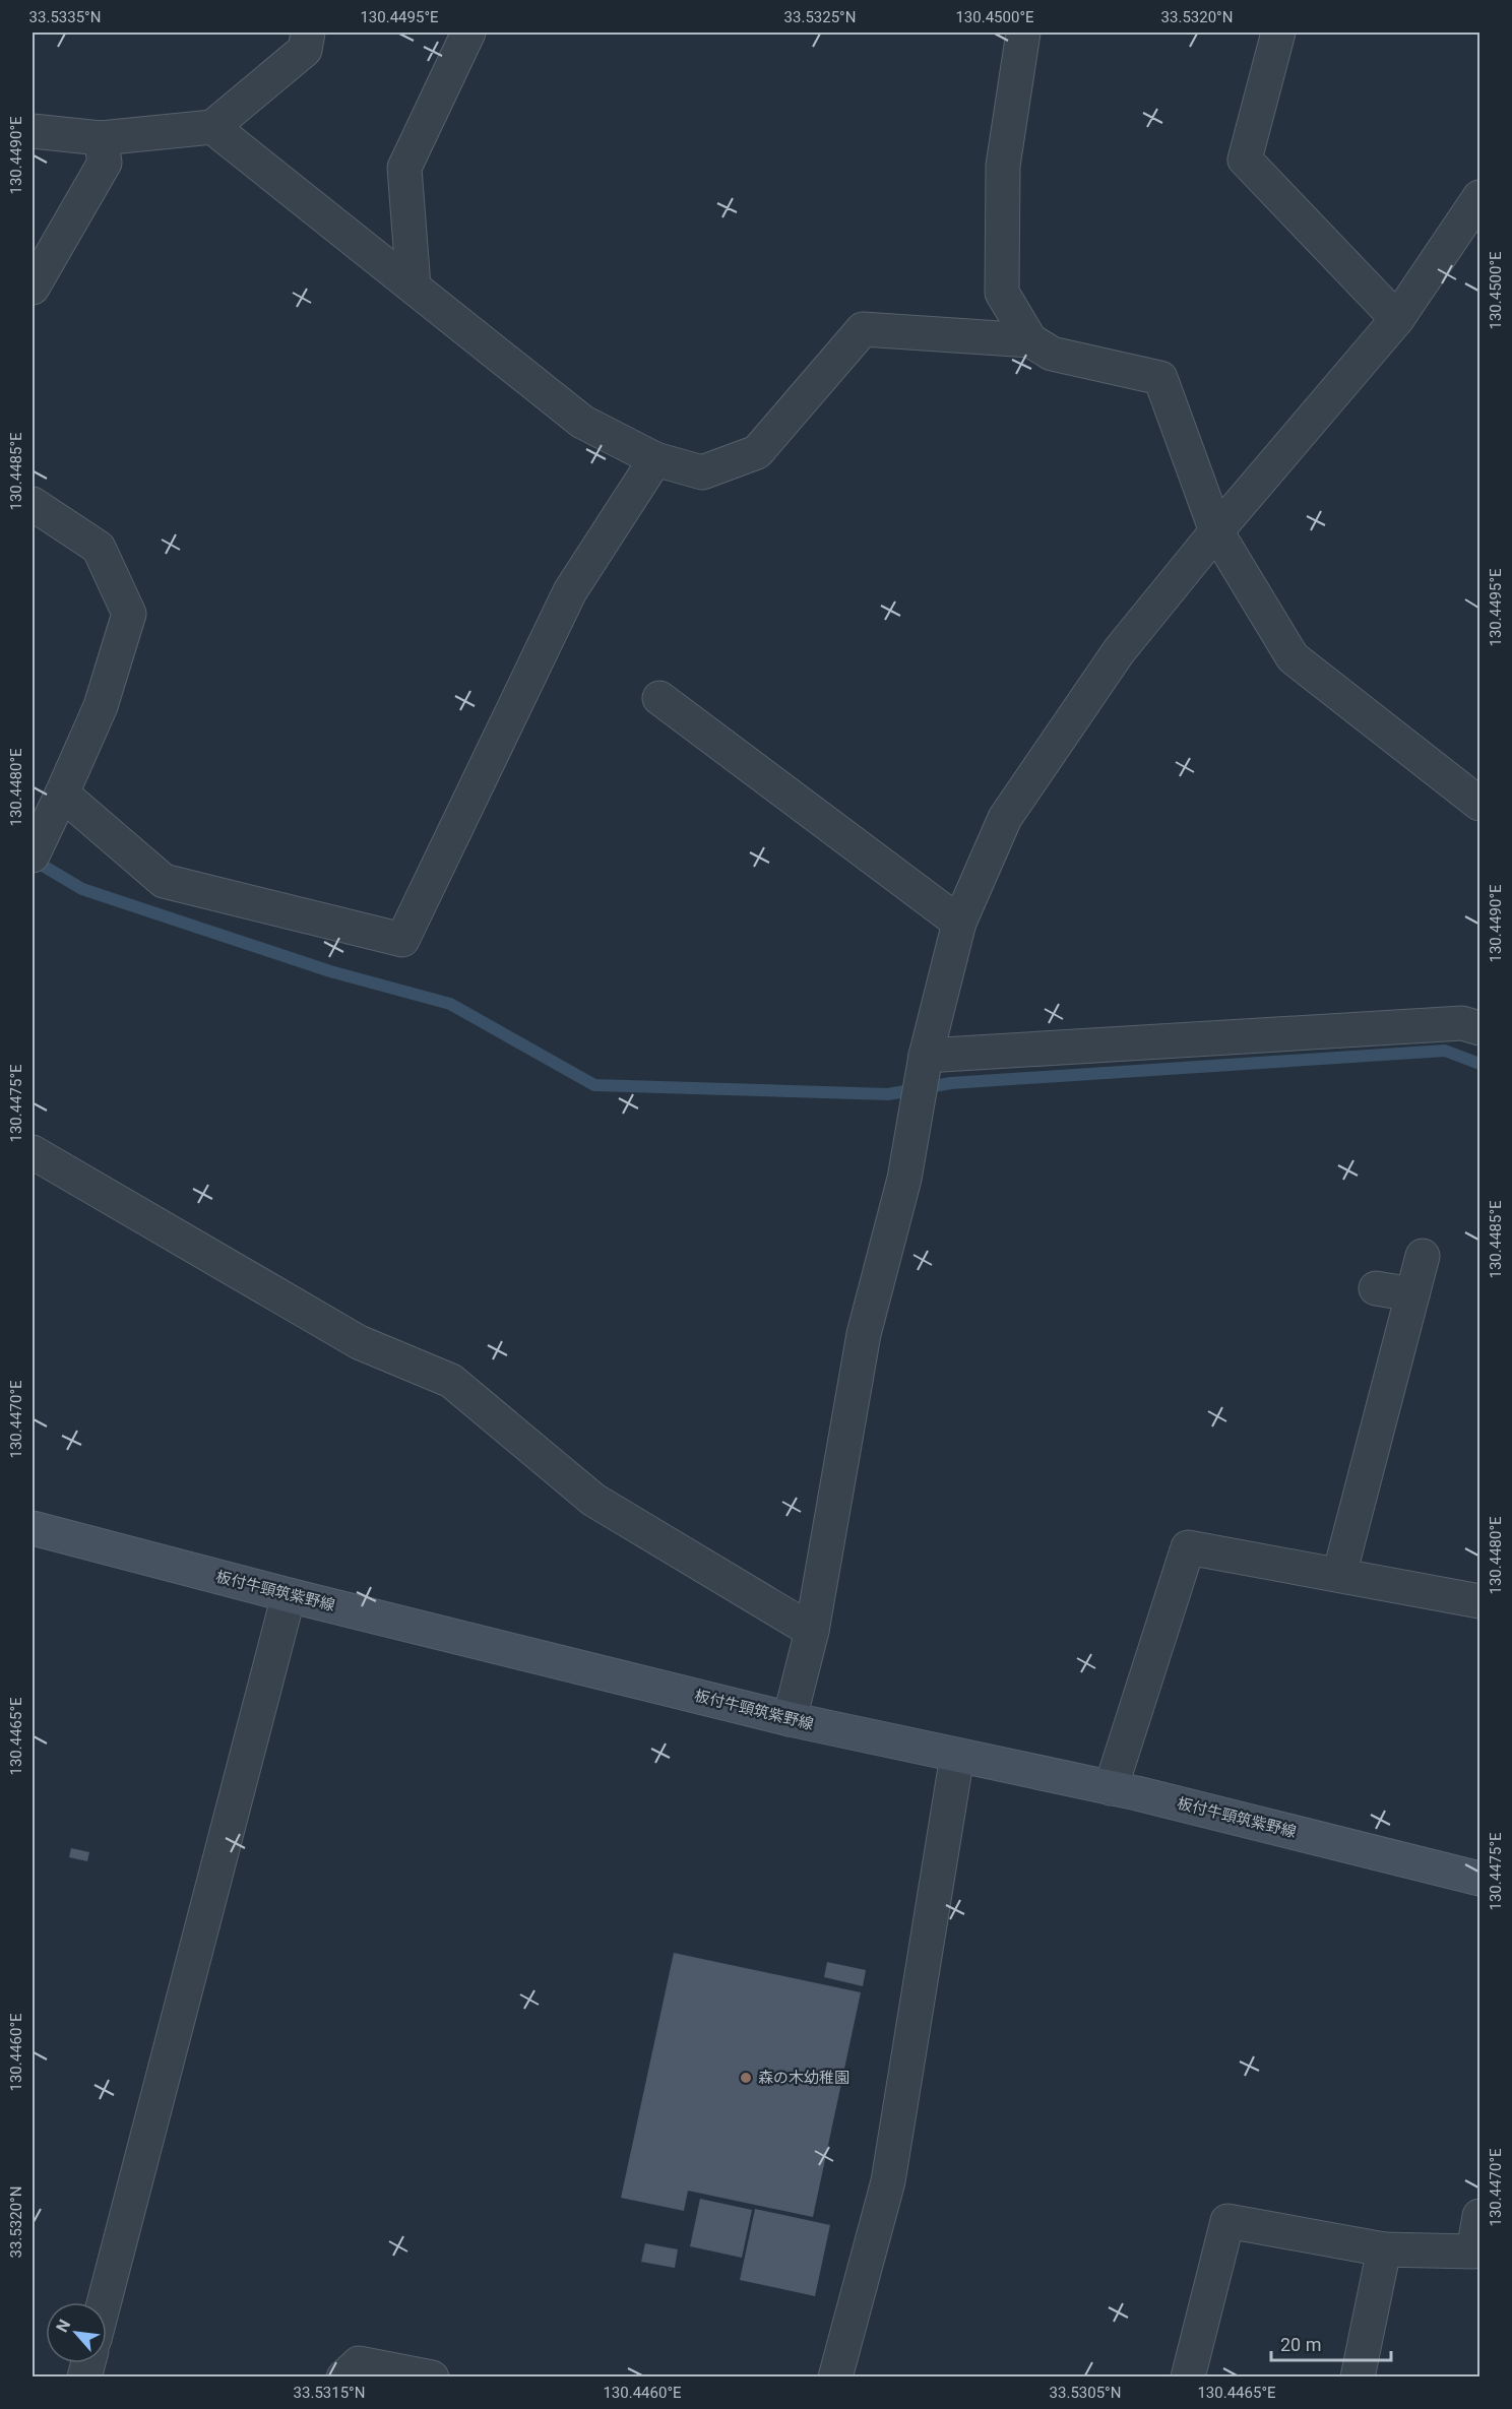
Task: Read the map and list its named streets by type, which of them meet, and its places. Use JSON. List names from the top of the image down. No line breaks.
{"streets":{"main road":["板付牛頸筑紫野線"]},"places":["森の木幼稚園"],"scale_bar":"20 m","north":"top left","coordinates":["33.5335°N","130.4495°E","33.5325°N","130.4500°E","33.5320°N","130.4490°E","130.4485°E","130.4480°E","130.4475°E","130.4470°E","130.4465°E","130.4460°E","33.5315°N","33.5305°N"]}
